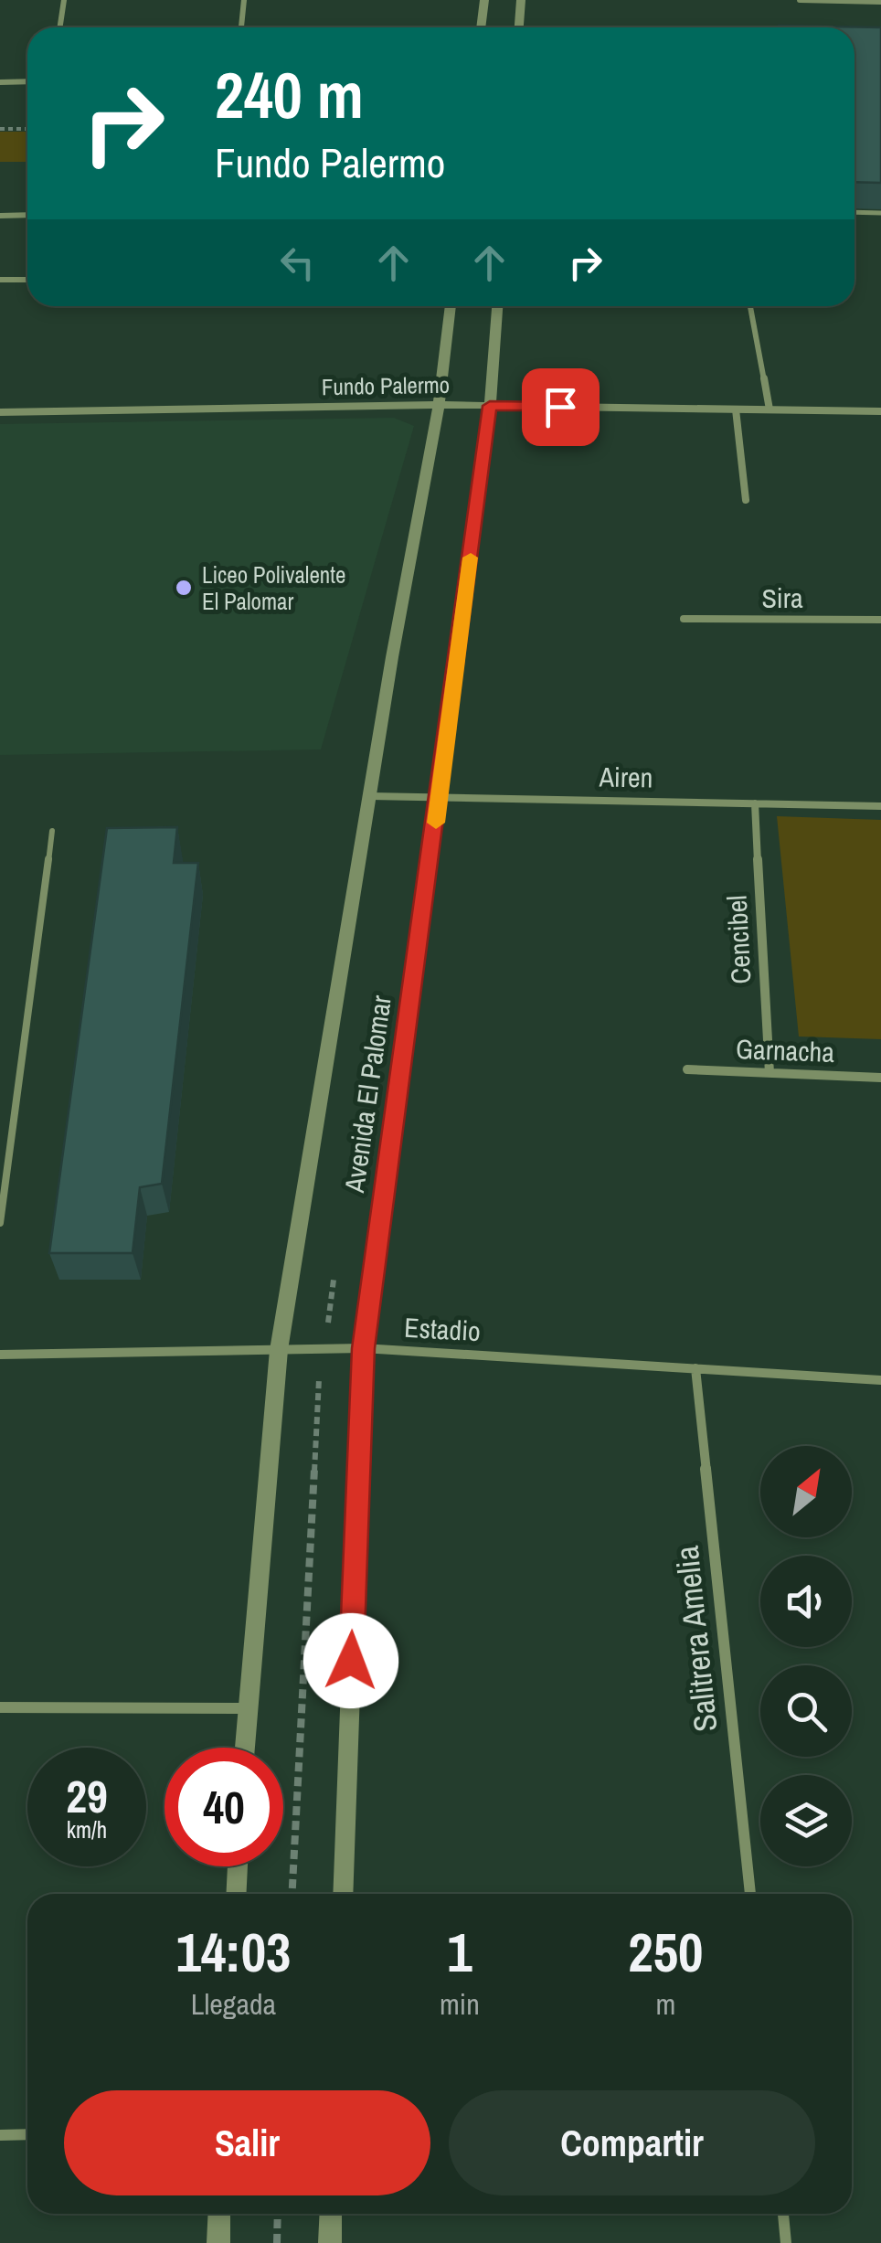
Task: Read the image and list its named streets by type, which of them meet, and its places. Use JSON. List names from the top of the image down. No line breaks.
{"streets":{"street":["Fundo Palermo","Sira","Airen","Cencibel","Garnacha","Avenida El Palomar","Estadio","Salitrera Amelia"]},"crossings":[["Fundo Palermo","Avenida El Palomar"],["Airen","Cencibel"],["Airen","Avenida El Palomar"],["Cencibel","Garnacha"],["Avenida El Palomar","Estadio"],["Estadio","Salitrera Amelia"]],"places":["Liceo Polivalente El Palomar"],"north":"top right","page":{"turn":["240 m","Fundo Palermo"],"speed":"29 km/h","limit":"40","eta":["14:03","Llegada","1","min","250","m"],"buttons":["Salir","Compartir"]}}
